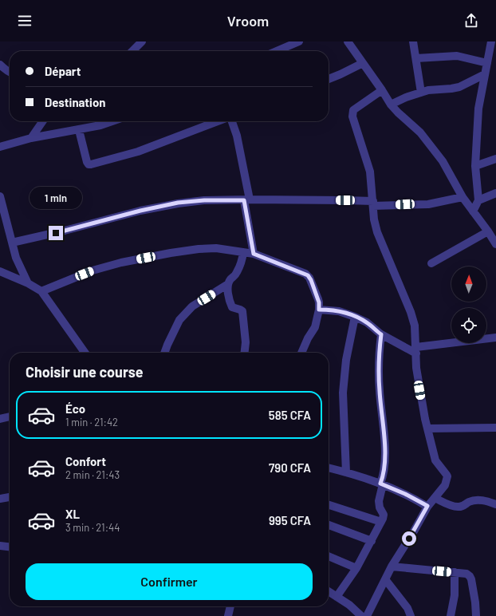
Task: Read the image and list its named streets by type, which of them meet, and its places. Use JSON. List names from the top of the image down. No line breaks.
{"north":"top","page":{"header":"Vroom","banner":["Départ","Destination"],"bubble":"1 min","heading":"Choisir une course","list":[{"name":"Éco","note":"1 min · 21:42","value":"585 CFA"},{"name":"Confort","note":"2 min · 21:43","value":"790 CFA"},{"name":"XL","note":"3 min · 21:44","value":"995 CFA"}],"buttons":"Confirmer"}}
